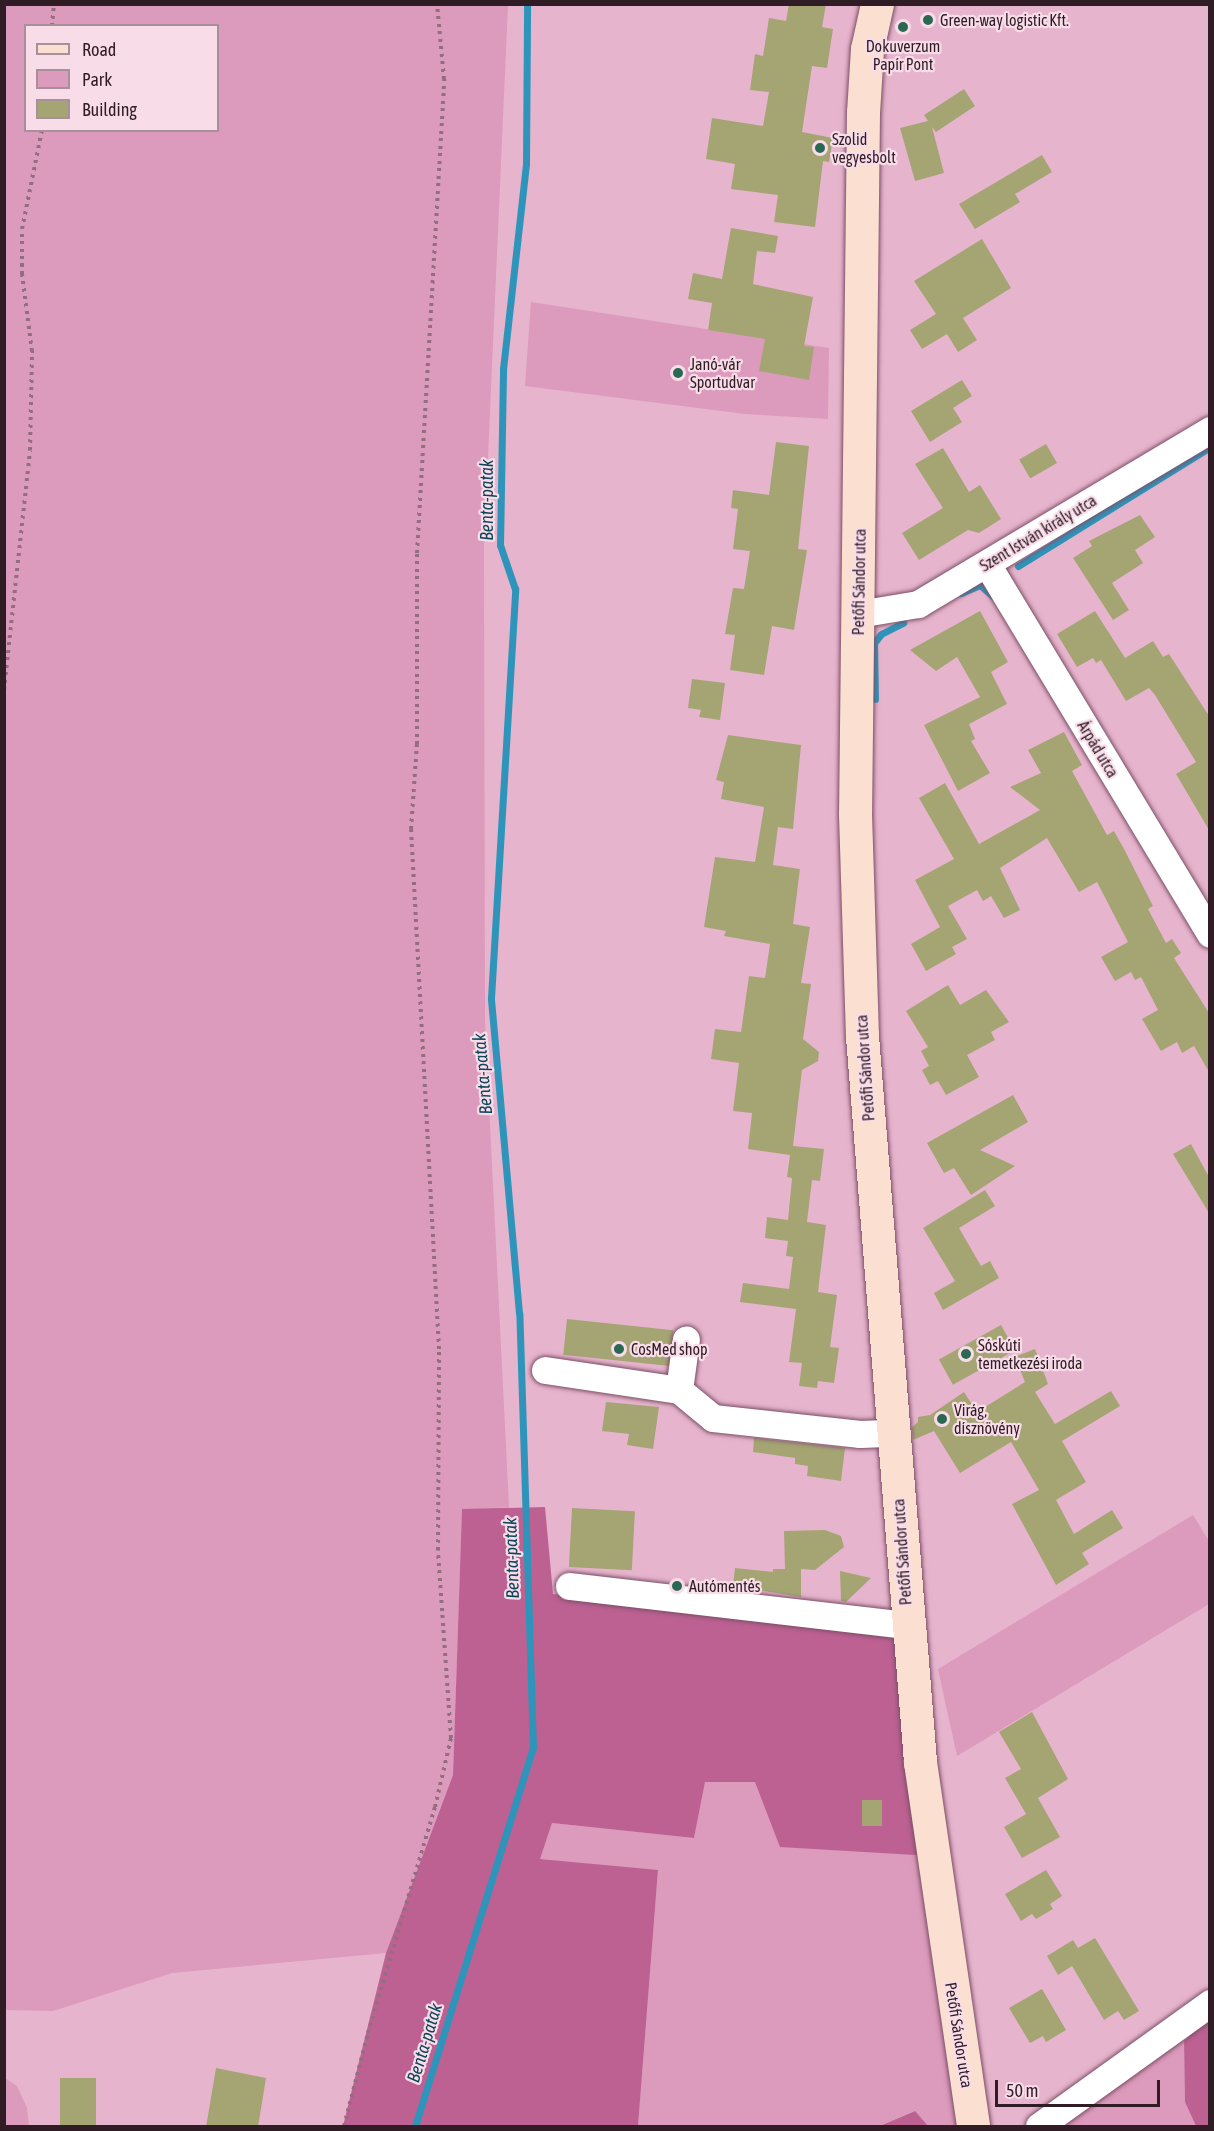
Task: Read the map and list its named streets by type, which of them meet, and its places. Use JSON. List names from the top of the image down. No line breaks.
{"streets":{"main road":["Petőfi Sándor utca"],"street":["Szent István király utca","Árpád utca"]},"crossings":[["Szent István király utca","Petőfi Sándor utca"],["Szent István király utca","Árpád utca"]],"water":["Benta-patak"],"places":["Green-way logistic Kft.","Dokuverzum Papír Pont","Szolid vegyesbolt","Janó-vár Sportudvar","CosMed shop","Sóskúti temetkezési iroda","Virág, dísznövény","Autómentés"],"legend":["Road","Park","Building"],"scale_bar":"50 m"}
